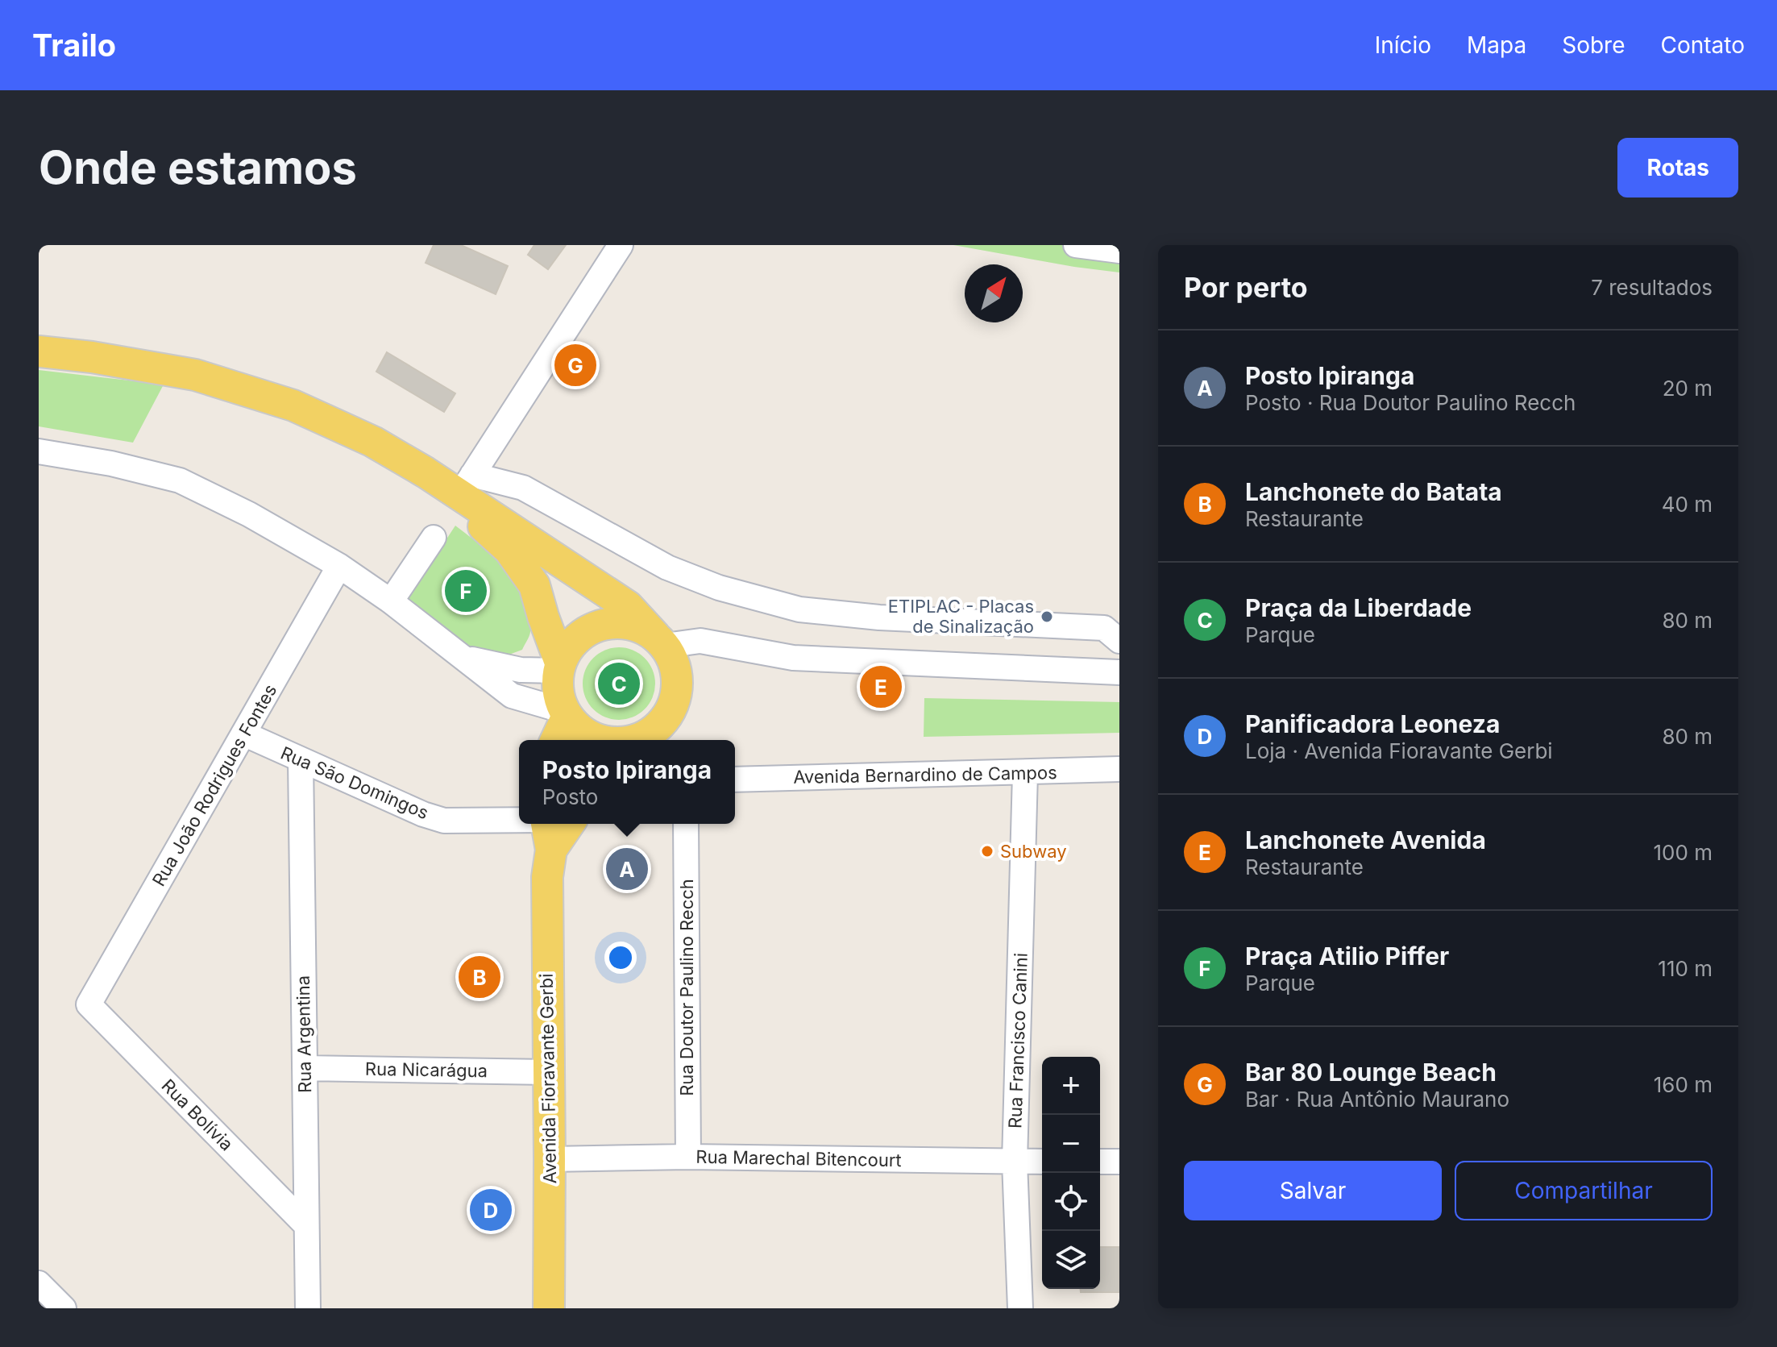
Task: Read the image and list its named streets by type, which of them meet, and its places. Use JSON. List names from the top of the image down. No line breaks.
{"streets":{"main road":["Avenida Fioravante Gerbi"],"street":["Avenida Bernardino de Campos","Rua São Domingos","Rua João Rodrigues Fontes","Rua Doutor Paulino Recch","Rua Argentina","Rua Francisco Canini","Rua Nicarágua","Rua Bolívia","Rua Marechal Bitencourt"]},"crossings":[["Avenida Bernardino de Campos","Rua Francisco Canini"],["Rua São Domingos","Rua João Rodrigues Fontes"],["Rua São Domingos","Rua Argentina"],["Rua João Rodrigues Fontes","Rua Bolívia"],["Rua Doutor Paulino Recch","Rua Marechal Bitencourt"],["Rua Argentina","Rua Nicarágua"],["Rua Argentina","Rua Bolívia"],["Rua Francisco Canini","Rua Marechal Bitencourt"],["Rua Nicarágua","Avenida Fioravante Gerbi"],["Avenida Fioravante Gerbi","Rua Marechal Bitencourt"]],"places":["ETIPLAC - Placas de Sinalização","Subway"],"north":"top right","page":{"header":"Trailo","nav":["Início","Mapa","Sobre","Contato"],"buttons":["Rotas",["Salvar","Compartilhar"]],"title":"Onde estamos","heading":["Por perto","7 resultados"],"list":[{"mark":"A","name":"Posto Ipiranga","note":"Posto · Rua Doutor Paulino Recch","value":"20 m"},{"mark":"B","name":"Lanchonete do Batata","note":"Restaurante","value":"40 m"},{"mark":"C","name":"Praça da Liberdade","note":"Parque","value":"80 m"},{"mark":"D","name":"Panificadora Leoneza","note":"Loja · Avenida Fioravante Gerbi","value":"80 m"},{"mark":"E","name":"Lanchonete Avenida","note":"Restaurante","value":"100 m"},{"mark":"F","name":"Praça Atilio Piffer","note":"Parque","value":"110 m"},{"mark":"G","name":"Bar 80 Lounge Beach","note":"Bar · Rua Antônio Maurano","value":"160 m"}],"pins":["G","F","C","E","A","B","D"],"popup":["Posto Ipiranga","Posto"],"map_buttons":["+","−"]}}
